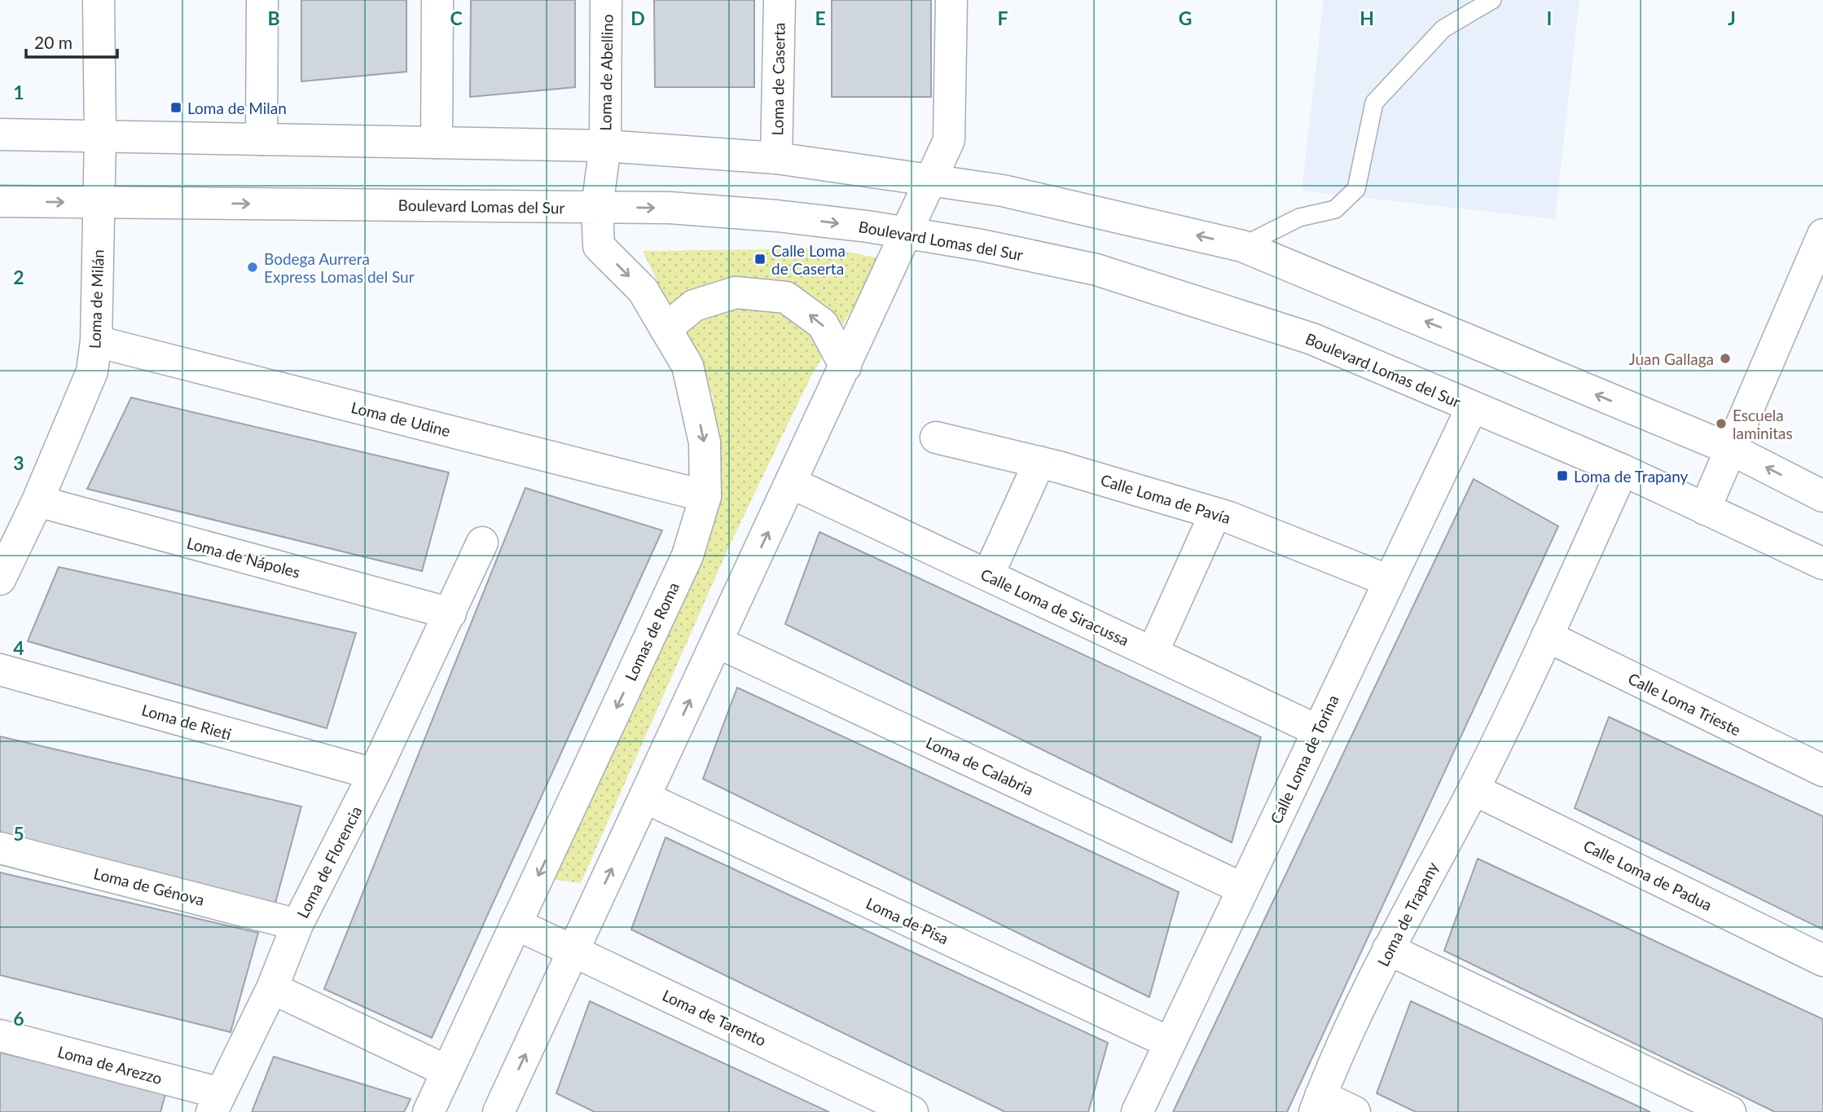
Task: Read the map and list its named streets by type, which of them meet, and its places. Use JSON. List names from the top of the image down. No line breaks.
{"streets":{"street":["Loma de Abellino","Loma de Caserta","Boulevard Lomas del Sur","Loma de Milán","Loma de Udine","Calle Loma de Pavía","Loma de Nápoles","Calle Loma de Siracussa","Lomas de Roma","Calle Loma Trieste","Loma de Rieti","Calle Loma de Torina","Loma de Calabria","Loma de Florencia","Calle Loma de Padua","Loma de Génova","Loma de Trapany","Loma de Pisa","Loma de Tarento","Loma de Arezzo"]},"crossings":[["Loma de Abellino","Lomas de Roma"],["Boulevard Lomas del Sur","Loma de Milán"],["Boulevard Lomas del Sur","Lomas de Roma"],["Boulevard Lomas del Sur","Calle Loma de Torina"],["Boulevard Lomas del Sur","Loma de Trapany"],["Loma de Milán","Loma de Udine"],["Loma de Milán","Loma de Nápoles"],["Loma de Udine","Lomas de Roma"],["Calle Loma de Pavía","Calle Loma de Torina"],["Loma de Nápoles","Loma de Florencia"],["Calle Loma de Siracussa","Calle Loma de Torina"],["Lomas de Roma","Loma de Tarento"],["Calle Loma Trieste","Loma de Trapany"],["Loma de Rieti","Loma de Florencia"],["Calle Loma de Torina","Loma de Calabria"],["Calle Loma de Torina","Loma de Pisa"],["Loma de Florencia","Loma de Génova"],["Loma de Florencia","Loma de Arezzo"],["Calle Loma de Padua","Loma de Trapany"]],"places":{"transit":["Loma de Milan","Calle Loma de Caserta","Loma de Trapany"],"other":["Bodega Aurrera Express Lomas del Sur","Juan Gallaga","Escuela laminitas"]},"scale_bar":"20 m","grid":{"columns":["B","C","D","E","F","G","H","I","J"],"rows":["1","2","3","4","5","6"]}}
